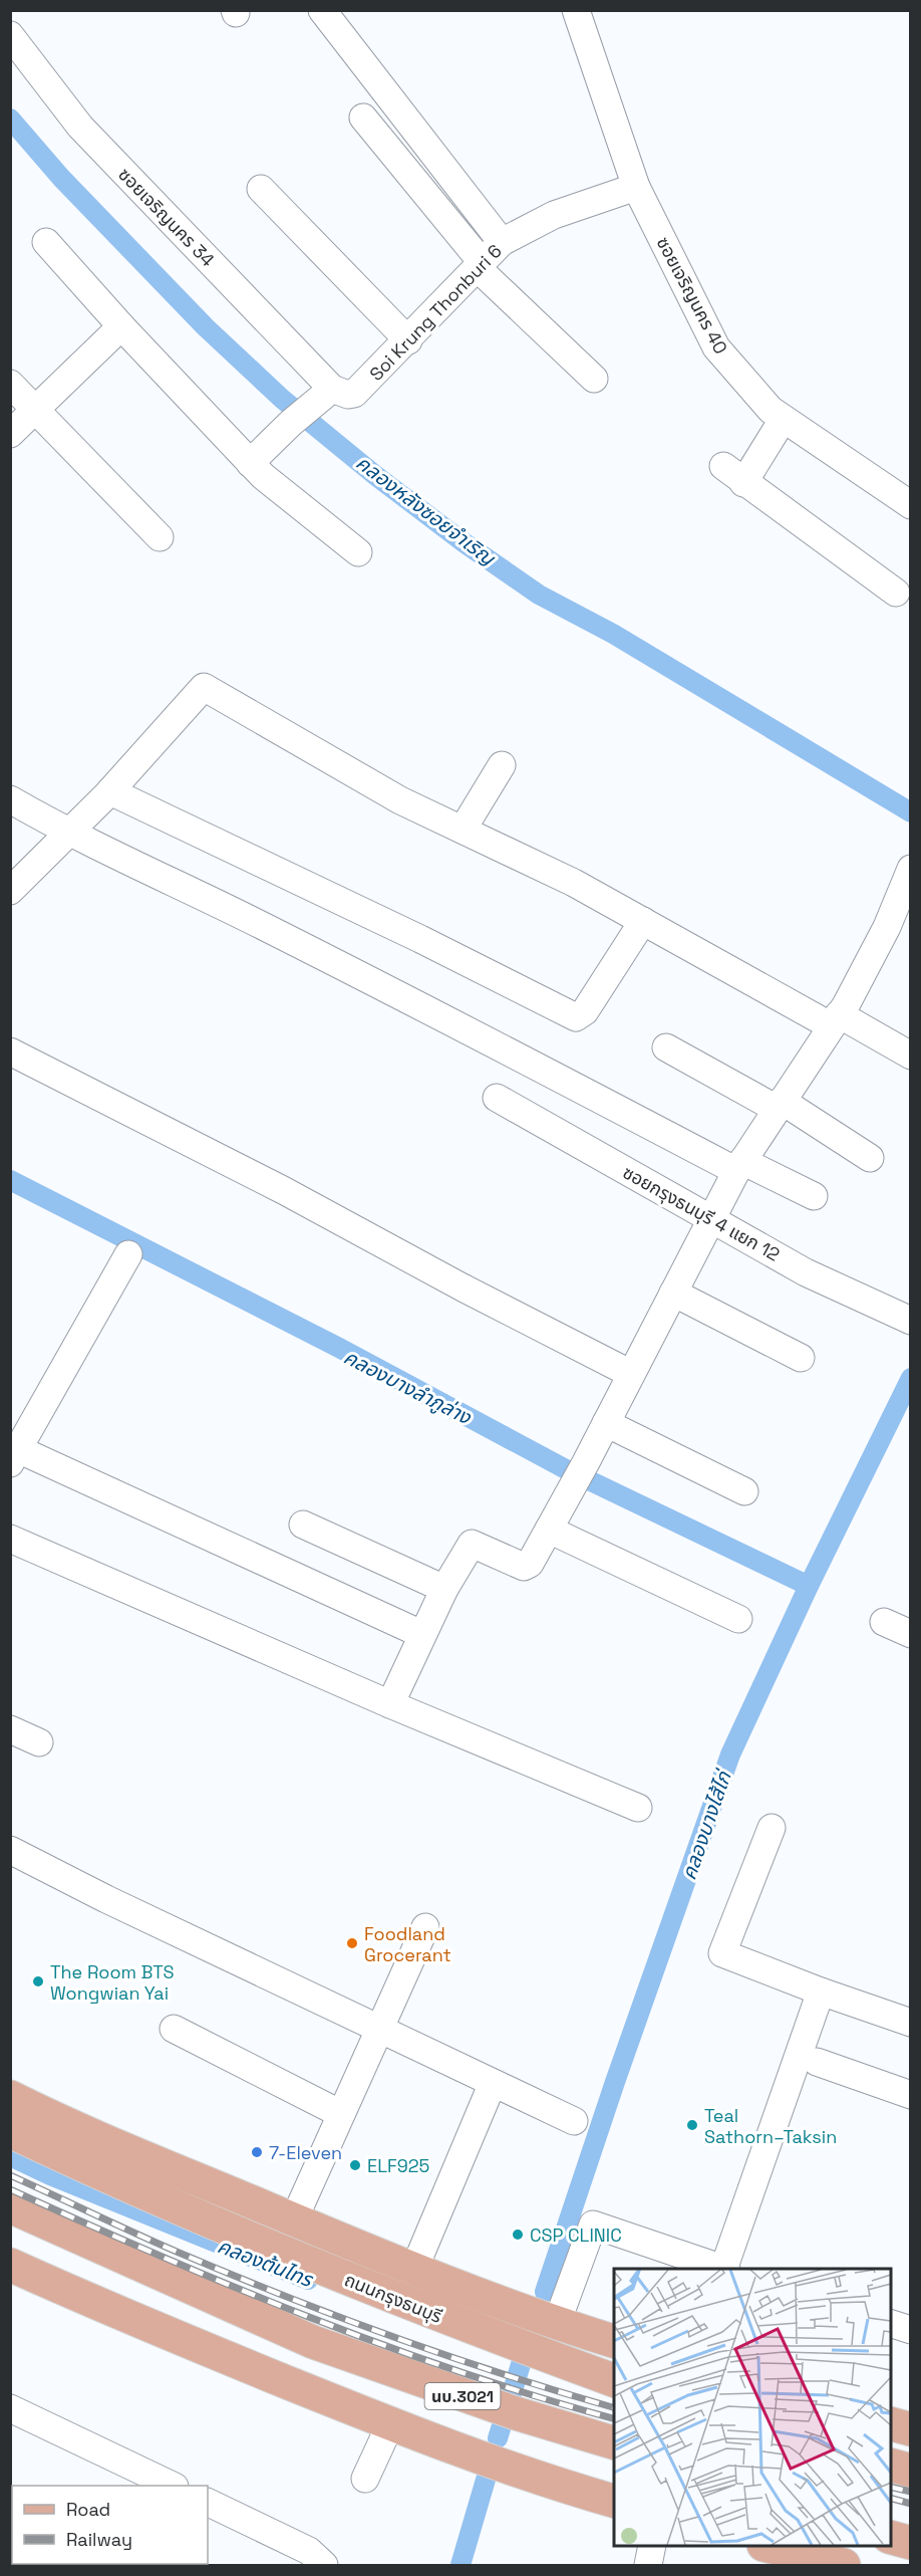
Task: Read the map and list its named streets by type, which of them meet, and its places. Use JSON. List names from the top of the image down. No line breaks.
{"streets":{"main road":["ถนนกรุงธนบุรี","นบ.3021"],"street":["ซอยเจริญนคร 34","ซอยเจริญนคร 40","Soi Krung Thonburi 6","ซอยกรุงธนบุรี 4 แยก 12"]},"crossings":[["ซอยเจริญนคร 34","Soi Krung Thonburi 6"],["ซอยเจริญนคร 40","Soi Krung Thonburi 6"]],"water":["คลองหลังซอยจำเริญ","คลองบางลำภูล่าง","คลองบางไส้ไก่","คลองต้นไทร"],"places":["Foodland Grocerant","The Room BTS Wongwian Yai","Teal Sathorn–Taksin","7-Eleven","ELF925","CSP CLINIC"],"legend":["Road","Railway"]}
